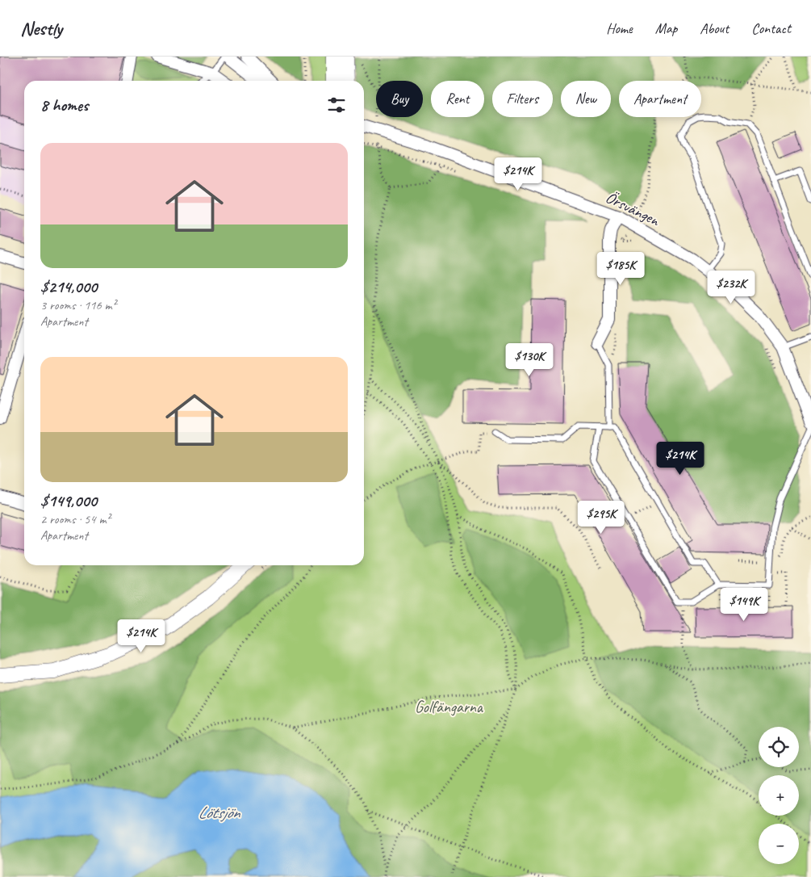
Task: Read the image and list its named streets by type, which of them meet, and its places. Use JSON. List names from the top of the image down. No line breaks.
{"streets":{"street":["Örsvängen"]},"water":["Lötsjön"],"parks":["Golfängarna"],"page":{"header":"Nestly","nav":["Home","Map","About","Contact"],"chip":["Buy","Rent","Filters","New","Apartment"],"heading":"8 homes","list":[{"name":"$214,000","note":"3 rooms · 116 m² · Apartment"},{"name":"$149,000","note":"2 rooms · 54 m² · Apartment"}],"price":["$214K","$185K","$232K","$130K","$214K","$295K","$149K","$214K"],"map_buttons":["+","−"]}}
